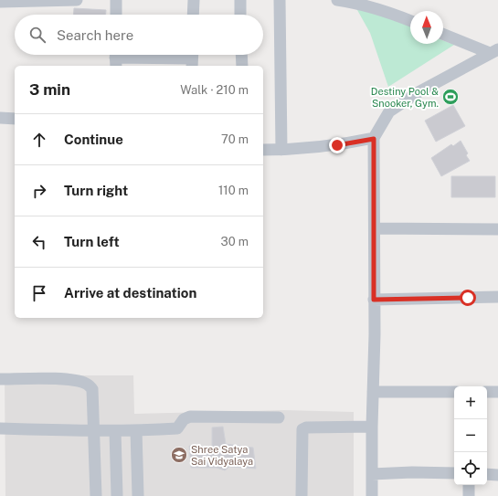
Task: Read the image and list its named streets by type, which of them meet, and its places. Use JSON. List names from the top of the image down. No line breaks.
{"places":{"sports":["Destiny Pool & Snooker, Gym."],"school or university":["Shree Satya Sai Vidyalaya"]},"north":"top","page":{"search":"Search here","heading":["3 min","Walk · 210 m"],"list":[["Continue","70 m"],["Turn right","110 m"],["Turn left","30 m"],"Arrive at destination"],"map_buttons":["+","−"]}}
